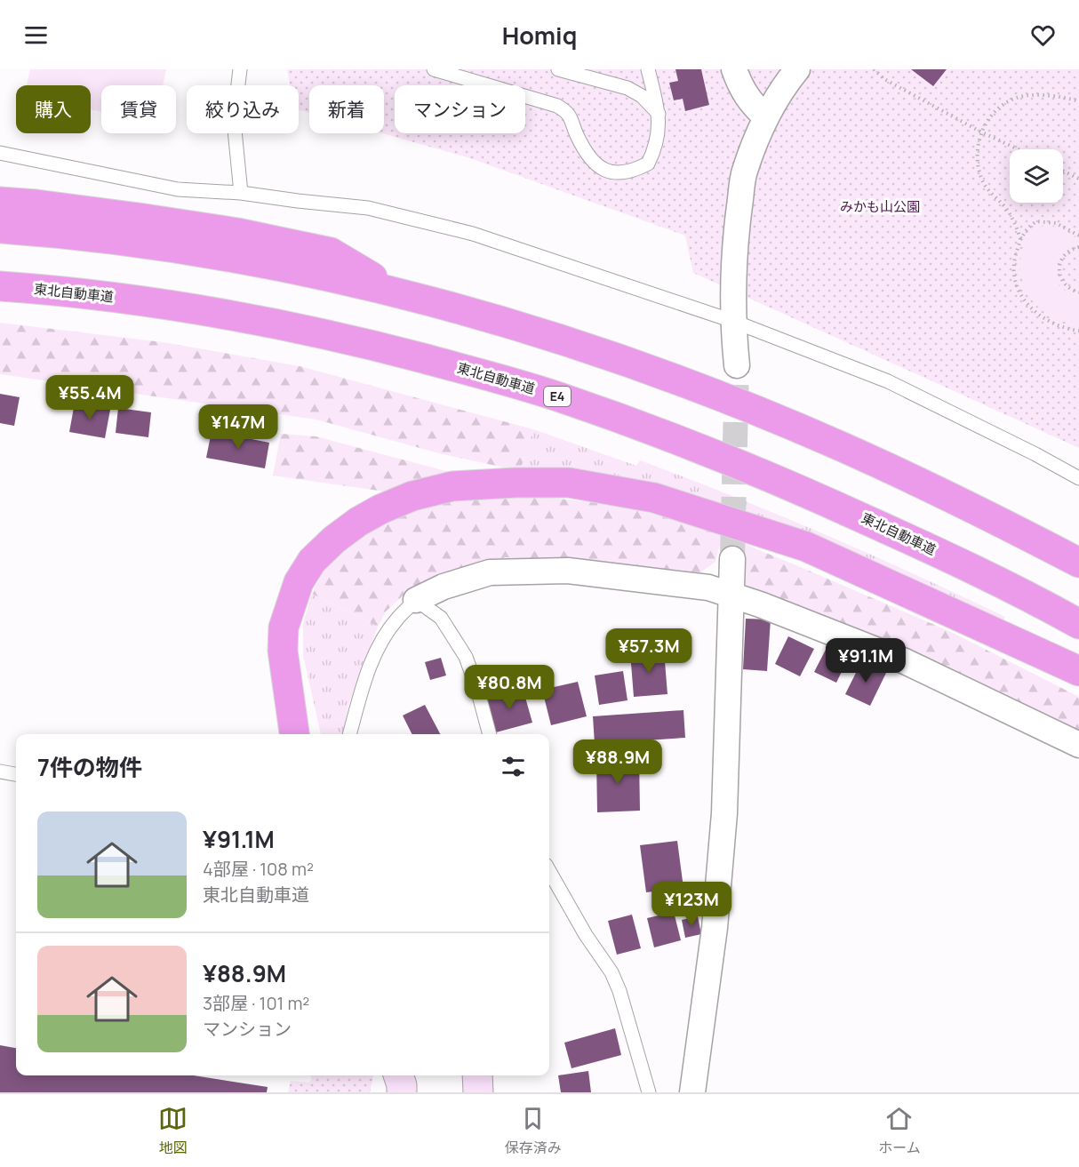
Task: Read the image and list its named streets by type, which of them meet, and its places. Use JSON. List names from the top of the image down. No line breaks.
{"streets":{"highway":["東北自動車道","E4"]},"parks":["みかも山公園"],"page":{"header":"Homiq","chip":["購入","賃貸","絞り込み","新着","マンション"],"price":["¥55.4M","¥147M","¥57.3M","¥91.1M","¥80.8M","¥88.9M","¥123M"],"heading":"7件の物件","list":[{"name":"¥91.1M","note":"4部屋 · 108 m² · 東北自動車道"},{"name":"¥88.9M","note":"3部屋 · 101 m² · マンション"}],"tabs":["地図","保存済み","ホーム"]}}
